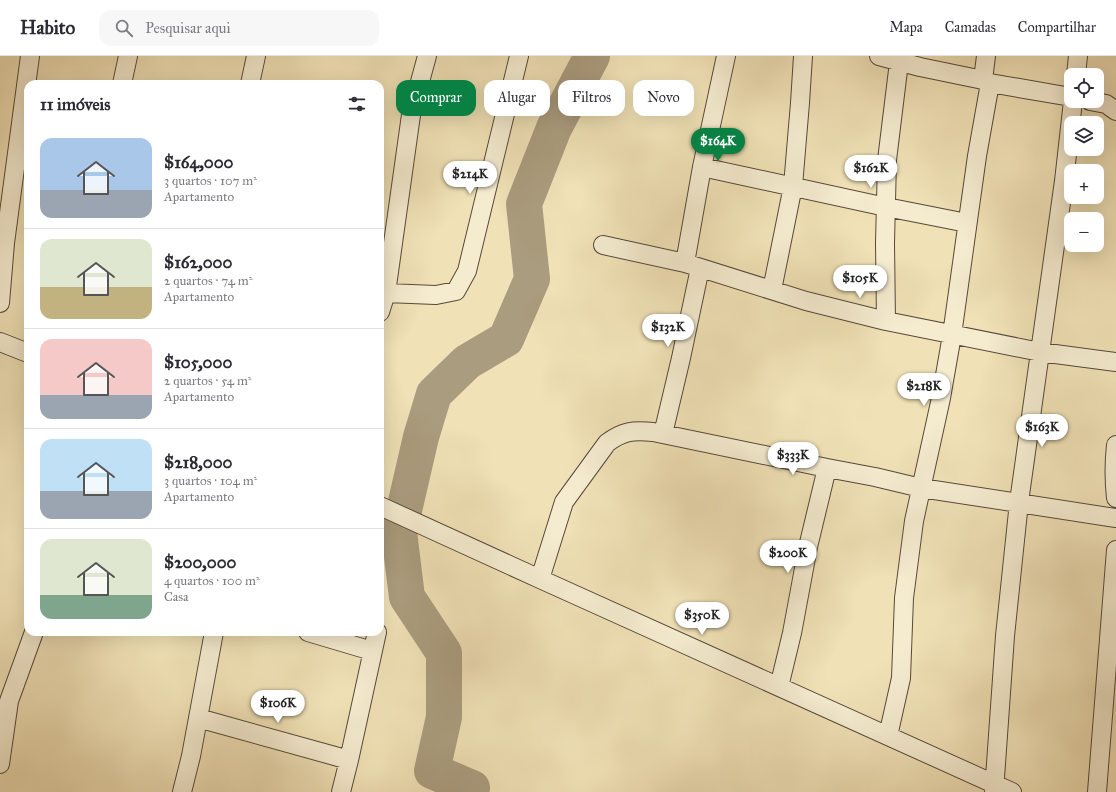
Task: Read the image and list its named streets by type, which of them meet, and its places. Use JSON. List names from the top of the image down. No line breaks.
{"page":{"header":"Habito","search":"Pesquisar aqui","nav":["Mapa","Camadas","Compartilhar"],"map_buttons":["+","−"],"chip":["Comprar","Alugar","Filtros","Novo"],"heading":"11 imóveis","price":["$164K","$162K","$214K","$105K","$132K","$218K","$163K","$333K","$200K","$350K","$106K"],"list":[{"name":"$164,000","note":"3 quartos · 107 m² · Apartamento"},{"name":"$162,000","note":"2 quartos · 74 m² · Apartamento"},{"name":"$105,000","note":"2 quartos · 54 m² · Apartamento"},{"name":"$218,000","note":"3 quartos · 104 m² · Apartamento"},{"name":"$200,000","note":"4 quartos · 100 m² · Casa"}]}}
